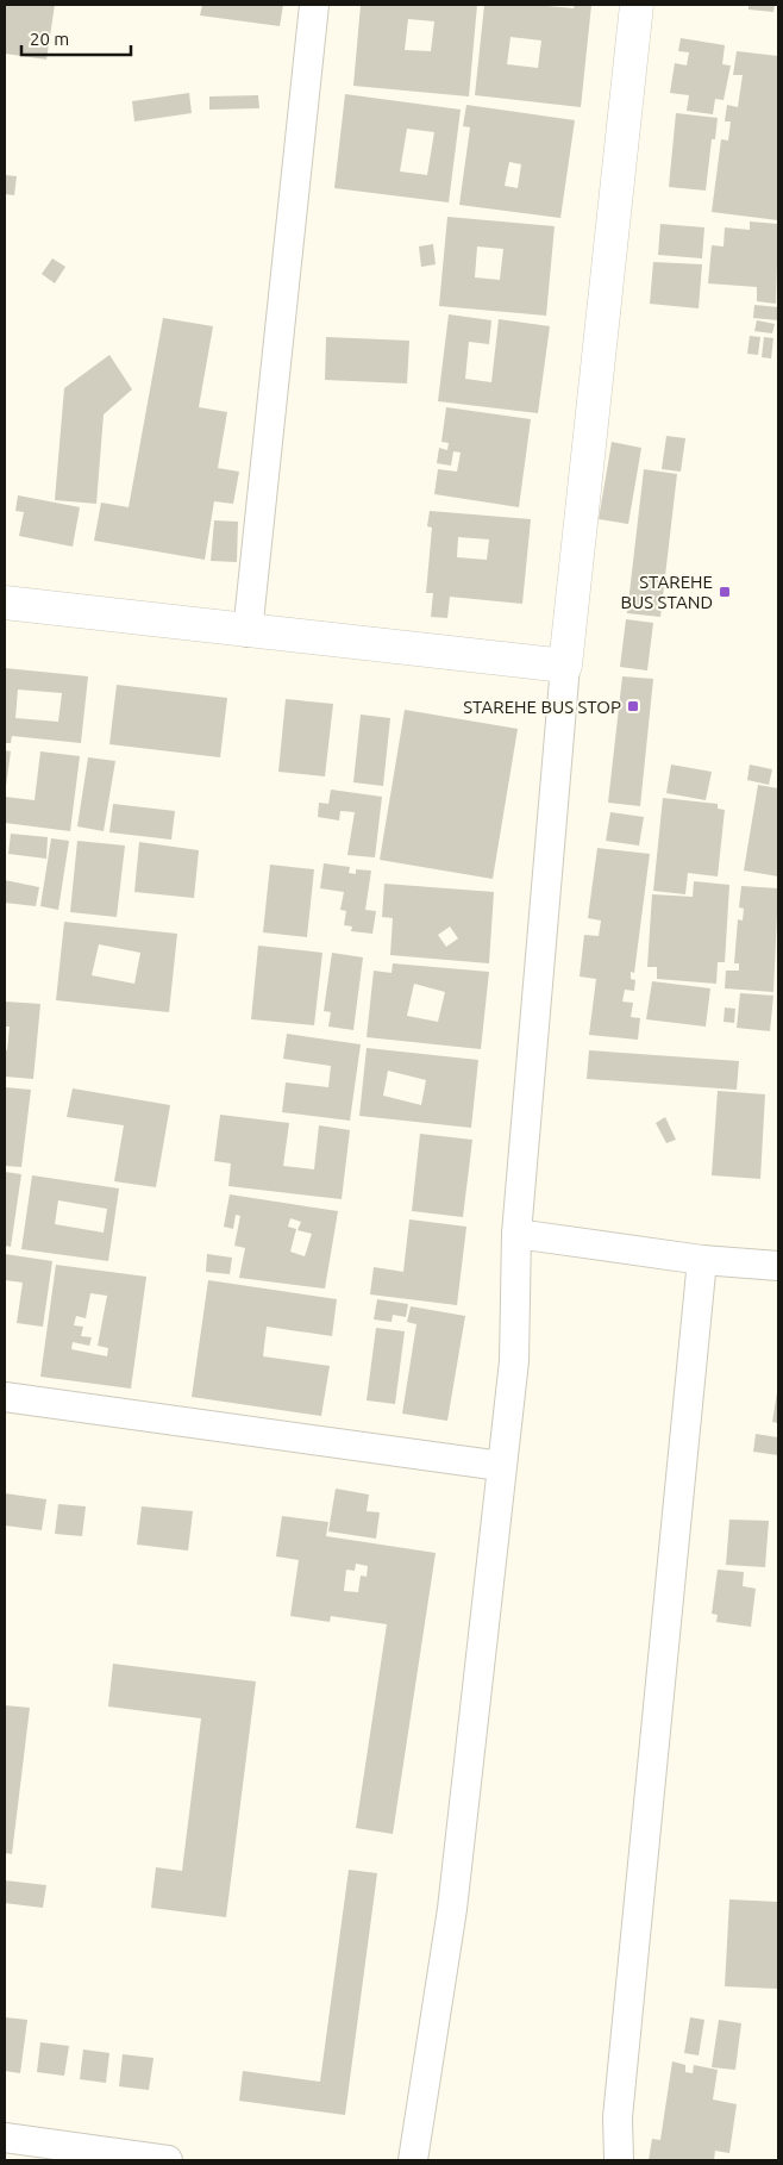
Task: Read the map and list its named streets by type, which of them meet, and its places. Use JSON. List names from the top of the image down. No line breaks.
{"places":{"transit":["STAREHE BUS STAND","STAREHE BUS STOP"]},"scale_bar":"20 m"}
